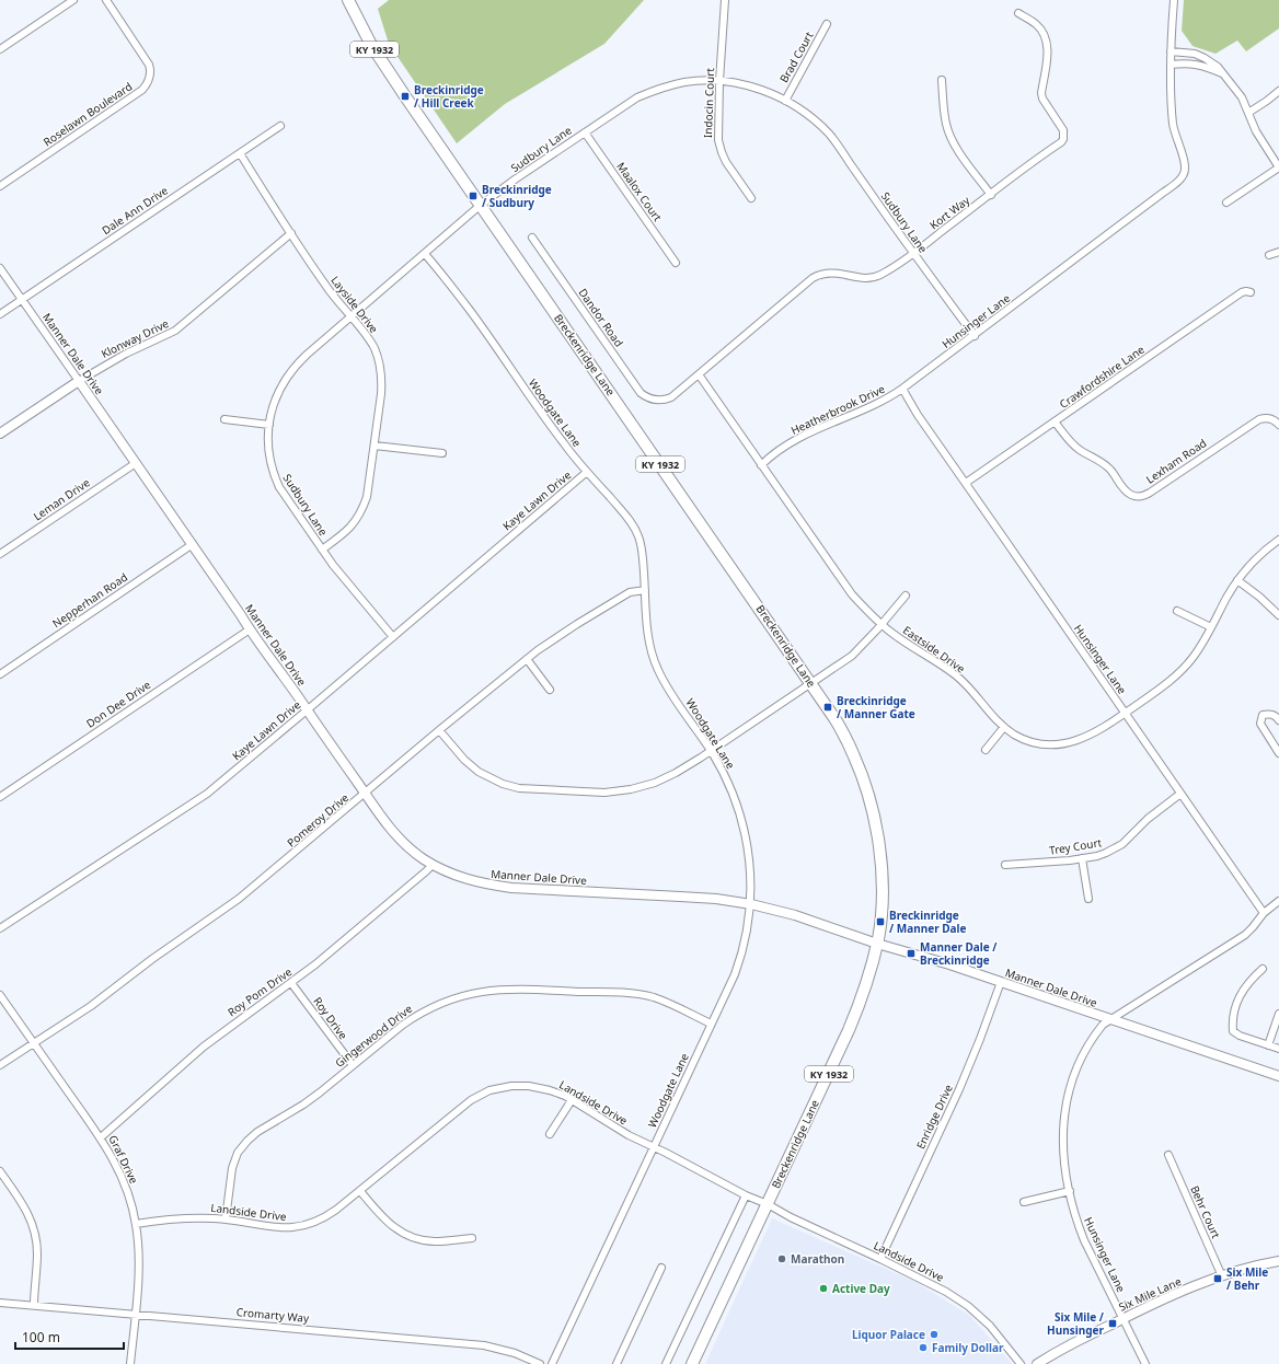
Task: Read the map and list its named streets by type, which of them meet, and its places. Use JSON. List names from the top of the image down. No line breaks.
{"streets":{"main road":["KY 1932","Breckenridge Lane"],"street":["Brad Court","Indocin Court","Roselawn Boulevard","Sudbury Lane","Maalox Court","Dale Ann Drive","Kort Way","Layside Drive","Dandor Road","Hunsinger Lane","Klonway Drive","Manner Dale Drive","Crawfordshire Lane","Heatherbrook Drive","Woodgate Lane","Lexham Road","Leman Drive","Kaye Lawn Drive","Nepperhan Road","Eastside Drive","Don Dee Drive","Pomeroy Drive","Trey Court","Roy Pom Drive","Roy Drive","Gingerwood Drive","Landside Drive","Enridge Drive","Graf Drive","Behr Court","Six Mile Lane","Cromarty Way"]},"crossings":[["Brad Court","Sudbury Lane"],["Indocin Court","Sudbury Lane"],["Sudbury Lane","Maalox Court"],["Sudbury Lane","Kort Way"],["Sudbury Lane","Layside Drive"],["Sudbury Lane","Hunsinger Lane"],["Sudbury Lane","Breckenridge Lane"],["Sudbury Lane","Woodgate Lane"],["Sudbury Lane","Kaye Lawn Drive"],["Dale Ann Drive","Layside Drive"],["Dale Ann Drive","Manner Dale Drive"],["Kort Way","Dandor Road"],["Kort Way","Eastside Drive"],["Layside Drive","Klonway Drive"],["Hunsinger Lane","Manner Dale Drive"],["Hunsinger Lane","Crawfordshire Lane"],["Hunsinger Lane","Heatherbrook Drive"],["Hunsinger Lane","Eastside Drive"],["Hunsinger Lane","Trey Court"],["Hunsinger Lane","Six Mile Lane"],["Klonway Drive","Manner Dale Drive"],["Manner Dale Drive","Breckenridge Lane"],["Manner Dale Drive","Woodgate Lane"],["Manner Dale Drive","Leman Drive"],["Manner Dale Drive","Kaye Lawn Drive"],["Manner Dale Drive","Nepperhan Road"],["Manner Dale Drive","Don Dee Drive"],["Manner Dale Drive","Pomeroy Drive"],["Manner Dale Drive","Roy Pom Drive"],["Manner Dale Drive","Enridge Drive"],["Breckenridge Lane","Landside Drive"],["Crawfordshire Lane","Lexham Road"],["Heatherbrook Drive","Eastside Drive"],["Woodgate Lane","Kaye Lawn Drive"],["Woodgate Lane","Pomeroy Drive"],["Woodgate Lane","Gingerwood Drive"],["Woodgate Lane","Landside Drive"],["Pomeroy Drive","Graf Drive"],["Roy Pom Drive","Roy Drive"],["Roy Pom Drive","Graf Drive"],["Roy Drive","Gingerwood Drive"],["Gingerwood Drive","Landside Drive"],["Landside Drive","Enridge Drive"],["Landside Drive","Graf Drive"],["Graf Drive","Cromarty Way"],["Behr Court","Six Mile Lane"]],"places":{"transit":["Breckinridge / Hill Creek","Breckinridge / Sudbury","Breckinridge / Manner Gate","Breckinridge / Manner Dale","Manner Dale / Breckinridge","Six Mile / Behr","Six Mile / Hunsinger"],"other":["Marathon","Active Day","Liquor Palace","Family Dollar"]},"scale_bar":"100 m"}
